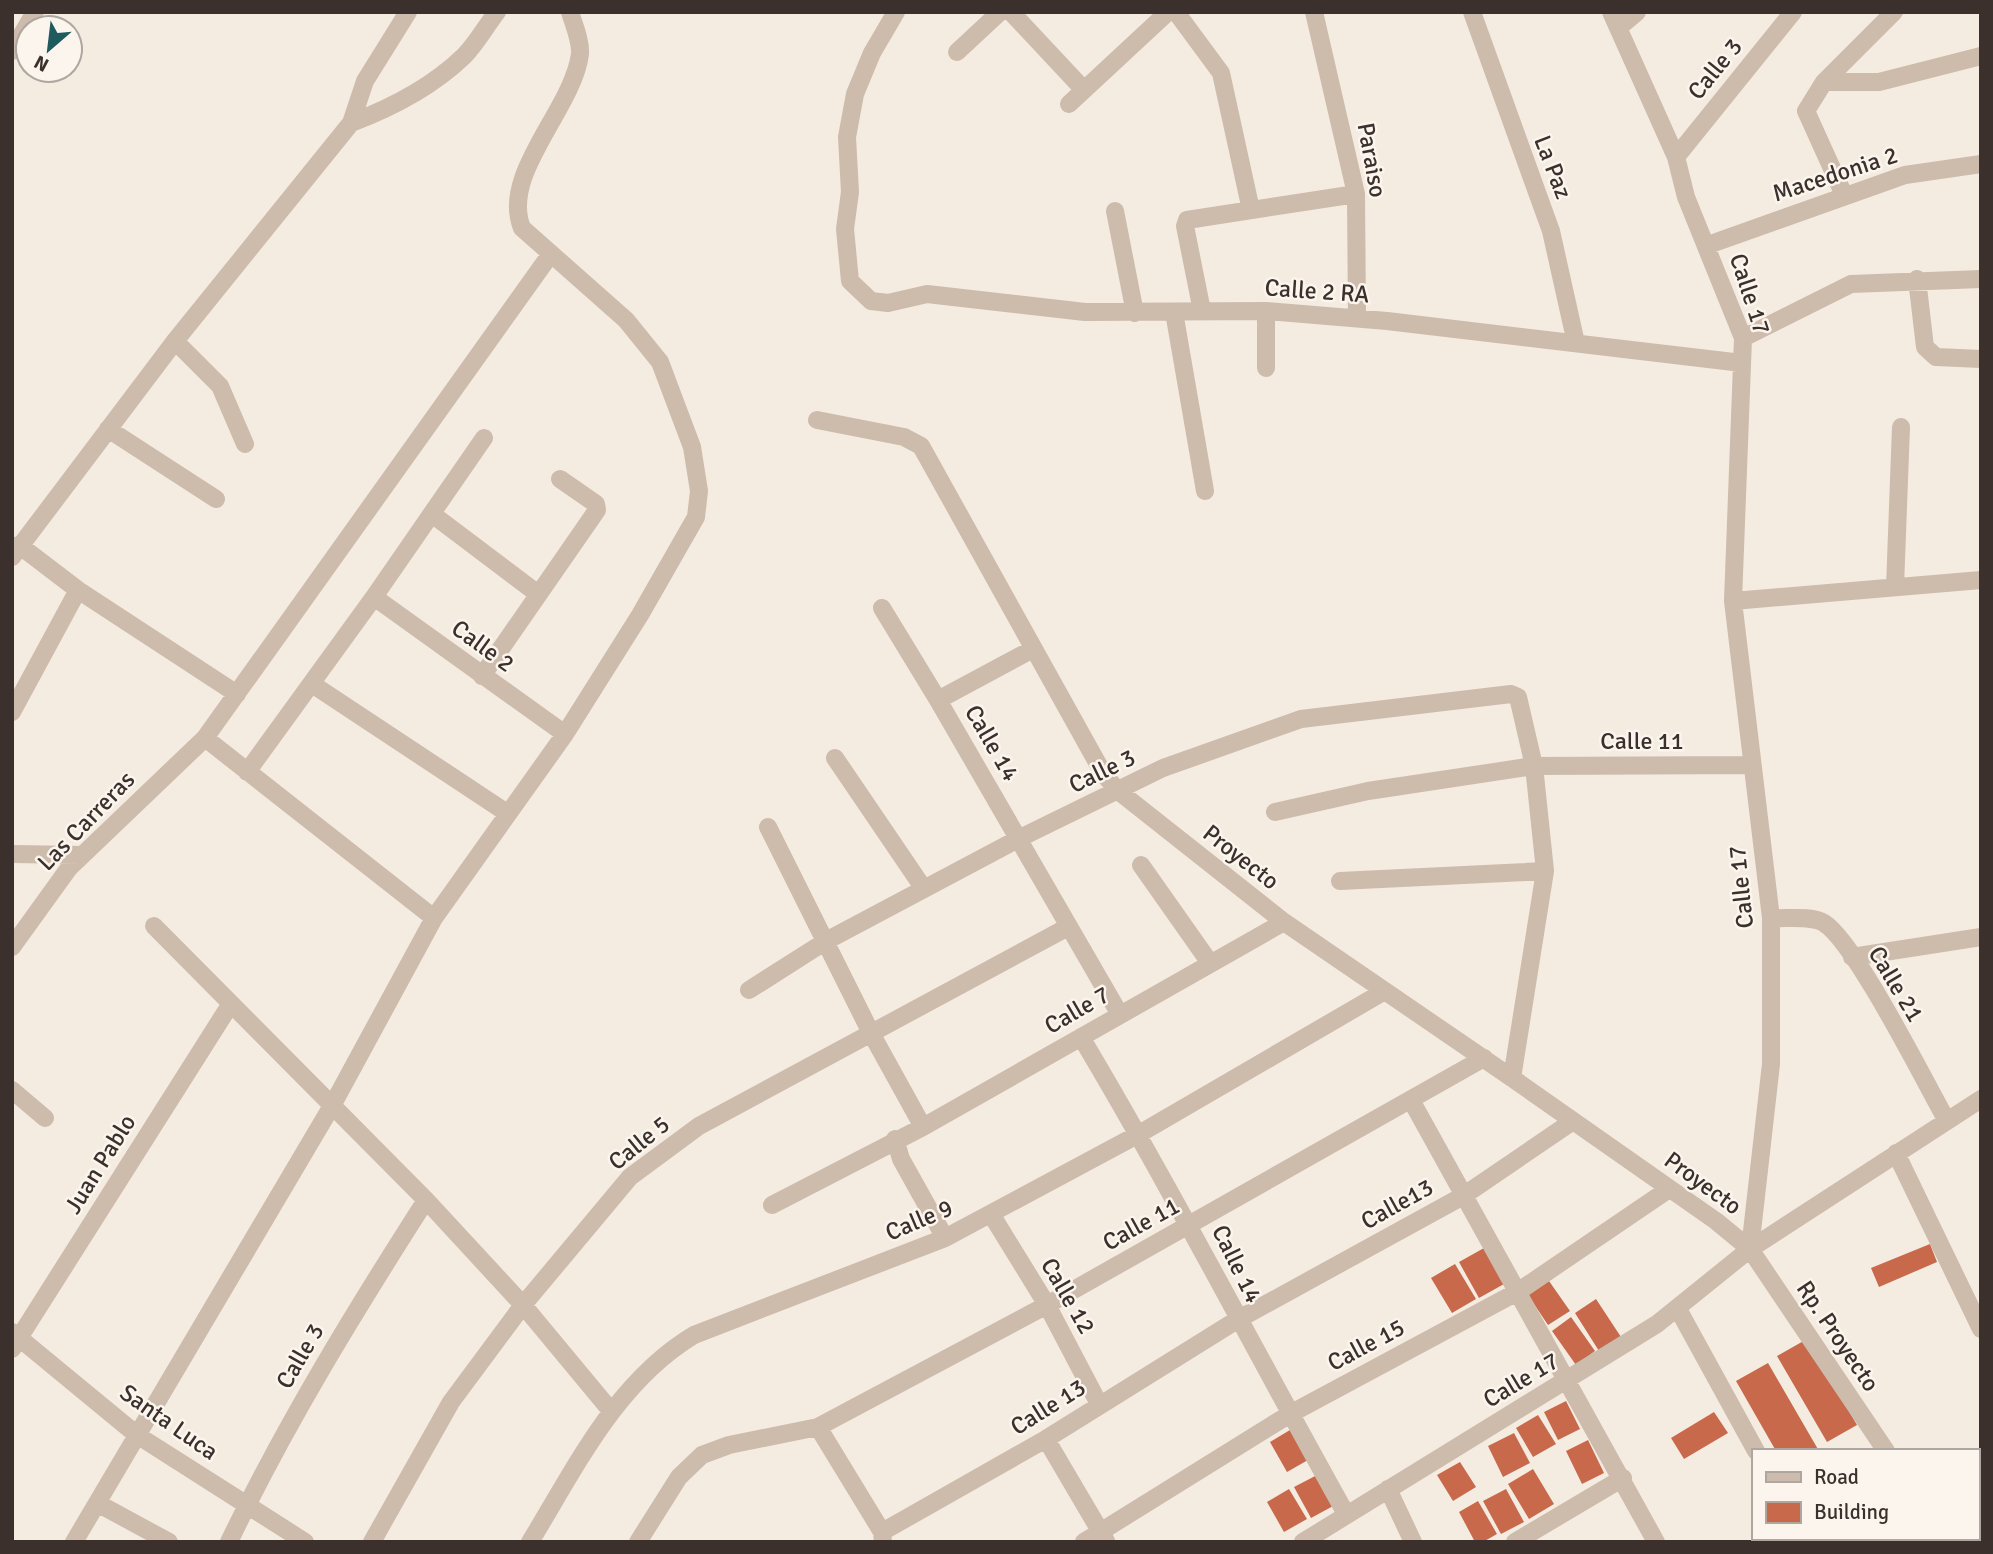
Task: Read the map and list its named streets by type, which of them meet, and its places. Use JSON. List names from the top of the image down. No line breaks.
{"streets":{"street":["Calle 3","Paraiso","La Paz","Macedonia 2","Calle 2 RA","Calle 17","Calle 2","Calle 11","Calle 14","Las Carreras","Proyecto","Calle 21","Calle 7","Calle 5","Juan Pablo","Calle13","Calle 9","Calle 12","Rp. Proyecto","Calle 15","Calle 13","Santa Luca"]},"crossings":[["Calle 3","Calle 17"],["Calle 3","Calle 11"],["Calle 3","Calle 14"],["Calle 3","Proyecto"],["Calle 3","Santa Luca"],["Paraiso","Calle 2 RA"],["La Paz","Calle 2 RA"],["Macedonia 2","Calle 17"],["Calle 2 RA","Calle 17"],["Calle 17","Calle 11"],["Calle 17","Calle 14"],["Calle 17","Proyecto"],["Calle 17","Calle 21"],["Calle 17","Rp. Proyecto"],["Calle 11","Calle 14"],["Calle 11","Proyecto"],["Calle 11","Calle 12"],["Calle 14","Calle 7"],["Calle 14","Calle 5"],["Calle 14","Calle13"],["Calle 14","Calle 9"],["Calle 14","Calle 15"],["Calle 14","Calle 13"],["Proyecto","Calle 7"],["Proyecto","Calle13"],["Proyecto","Calle 9"],["Proyecto","Rp. Proyecto"],["Proyecto","Calle 15"],["Juan Pablo","Santa Luca"],["Calle13","Calle 13"],["Calle 9","Calle 12"],["Calle 12","Calle 13"]],"legend":["Road","Building"],"north":"bottom left"}
